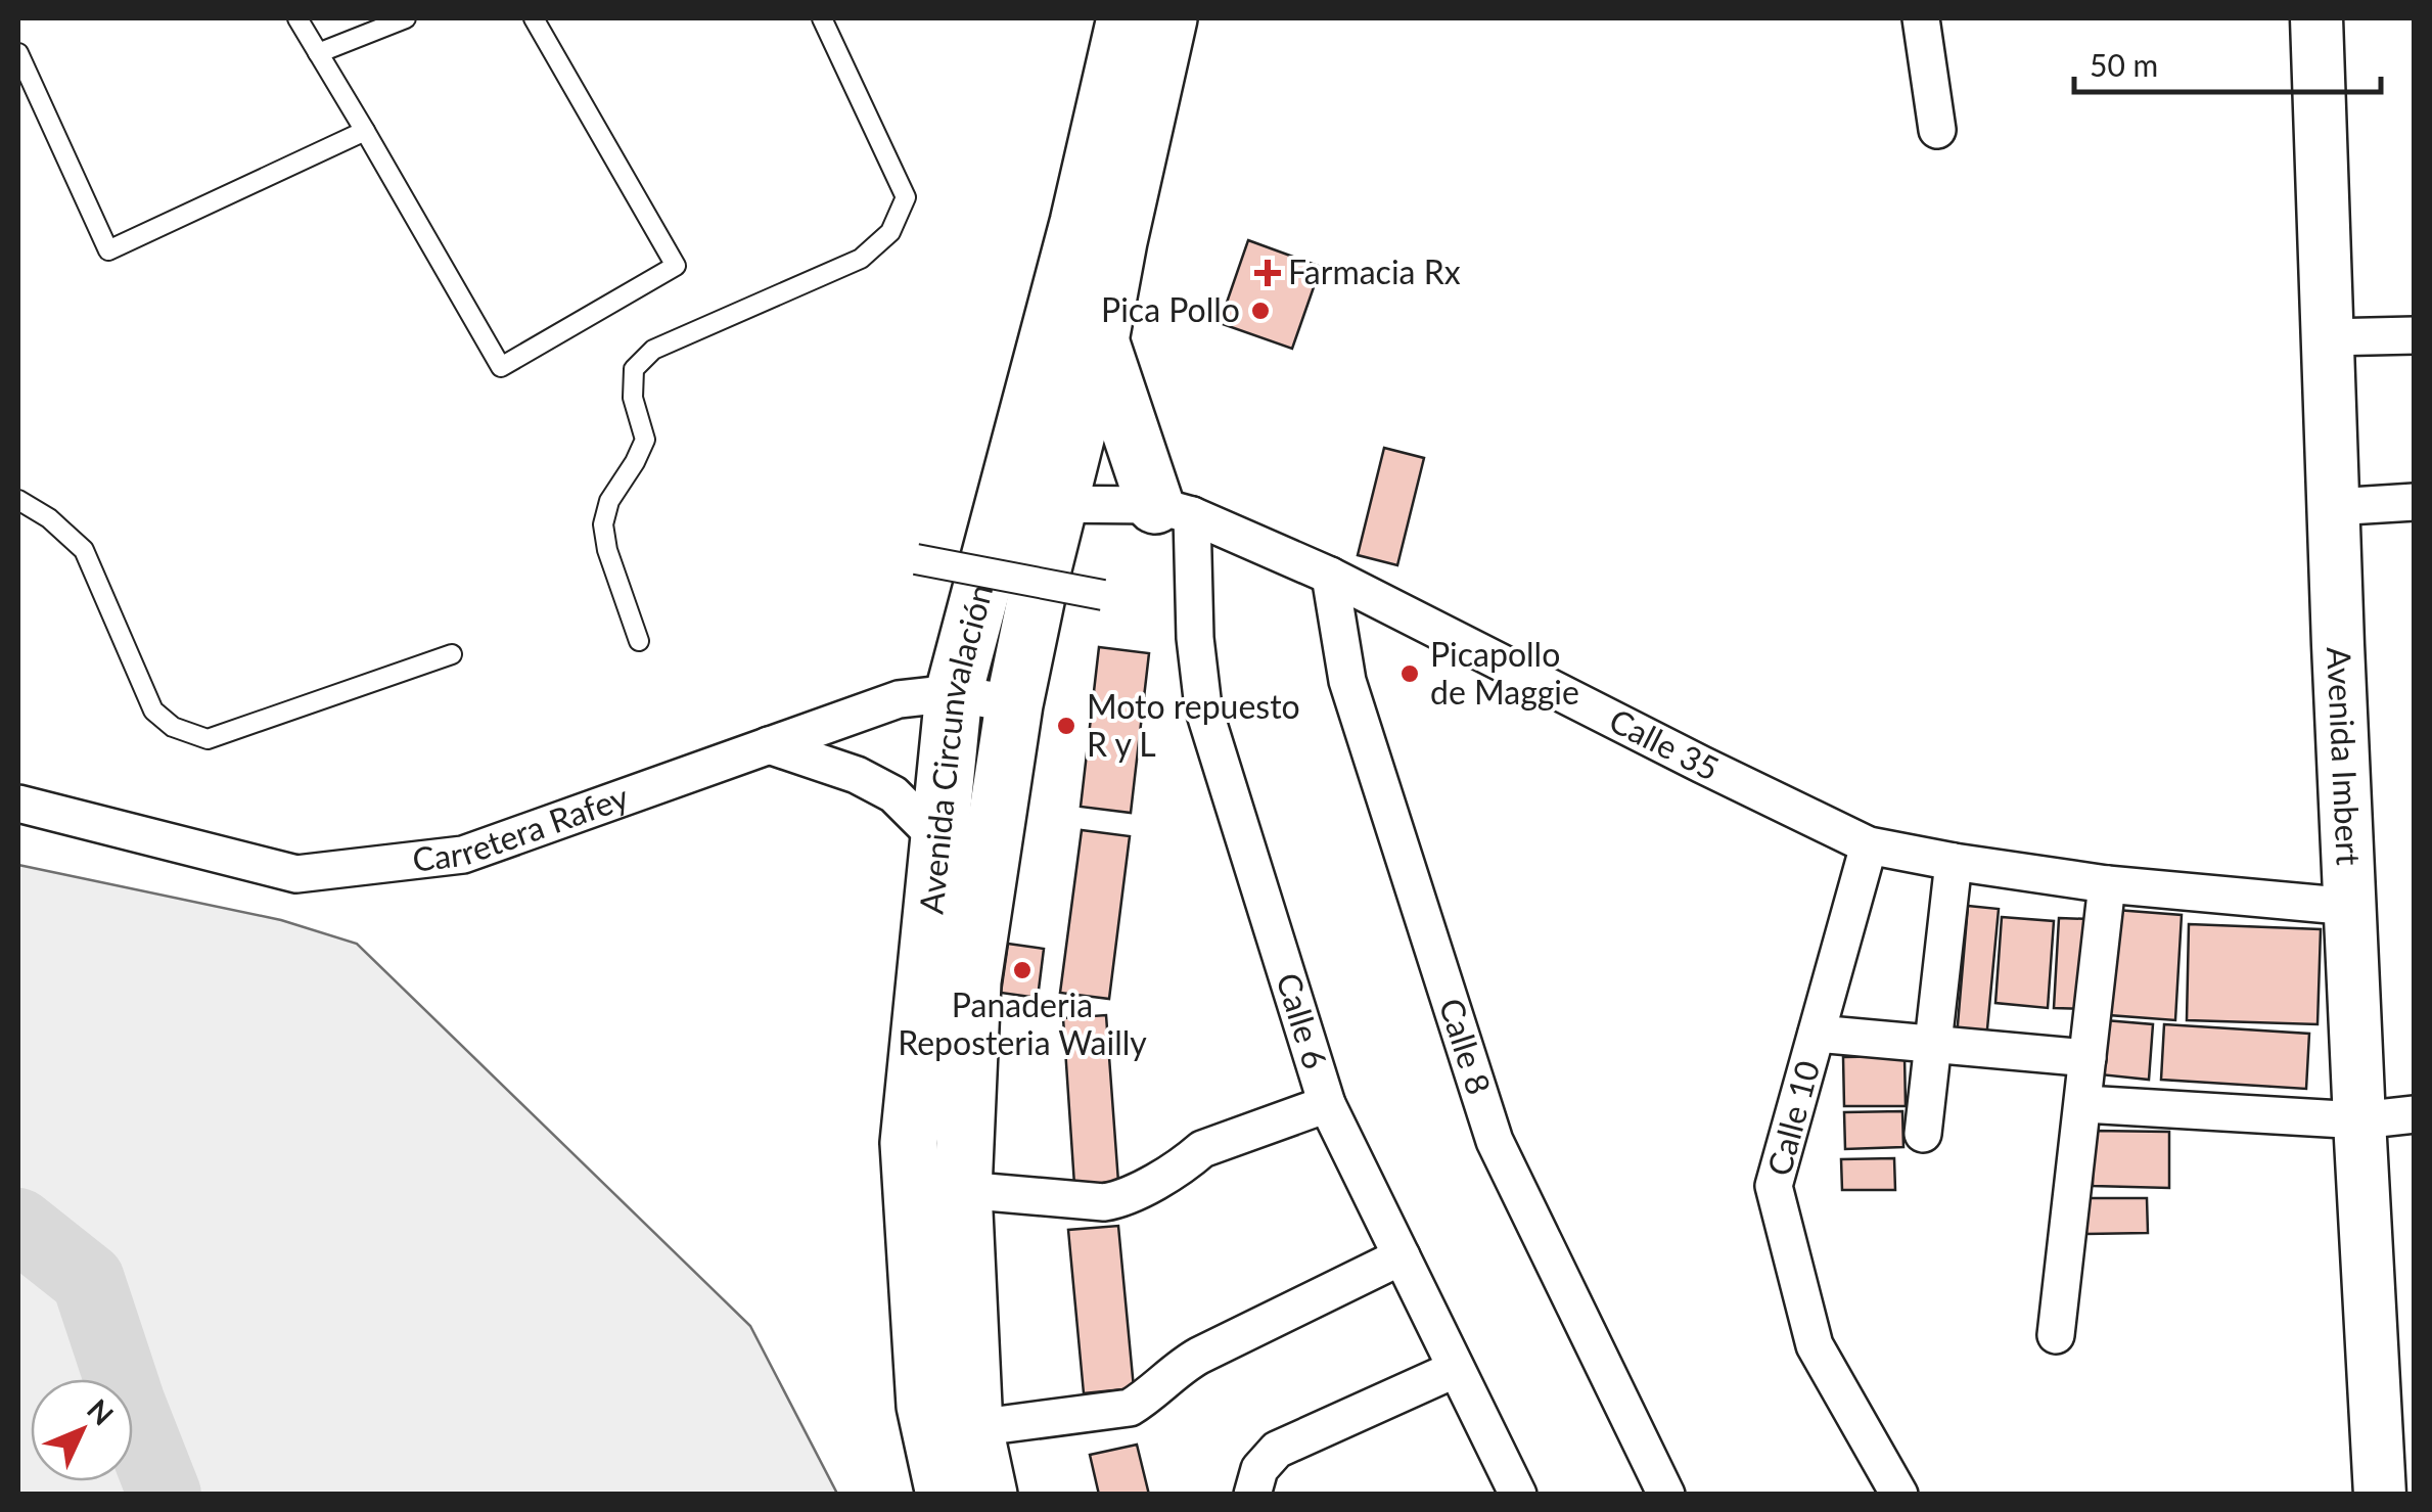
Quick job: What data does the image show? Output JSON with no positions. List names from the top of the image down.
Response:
{
  "streets": {
    "main road": ["Avenida Circunvalación", "Avenida Imbert"],
    "street": [
      "Calle 35",
      "Carretera Rafey",
      "Calle 6",
      "Calle 8",
      "Calle 10"
    ]
  },
  "crossings": [
    ["Calle 35", "Avenida Circunvalación"],
    ["Calle 35", "Avenida Imbert"],
    ["Calle 35", "Calle 6"],
    ["Calle 35", "Calle 8"],
    ["Calle 35", "Calle 10"],
    ["Avenida Circunvalación", "Carretera Rafey"]
  ],
  "places": {
    "health": ["Farmacia Rx"],
    "other": [
      "Pica Pollo",
      "Picapollo de Maggie",
      "Moto repuesto R y L",
      "Panaderia Reposteria Wailly"
    ]
  },
  "scale_bar": "50 m",
  "north": "top right"
}
